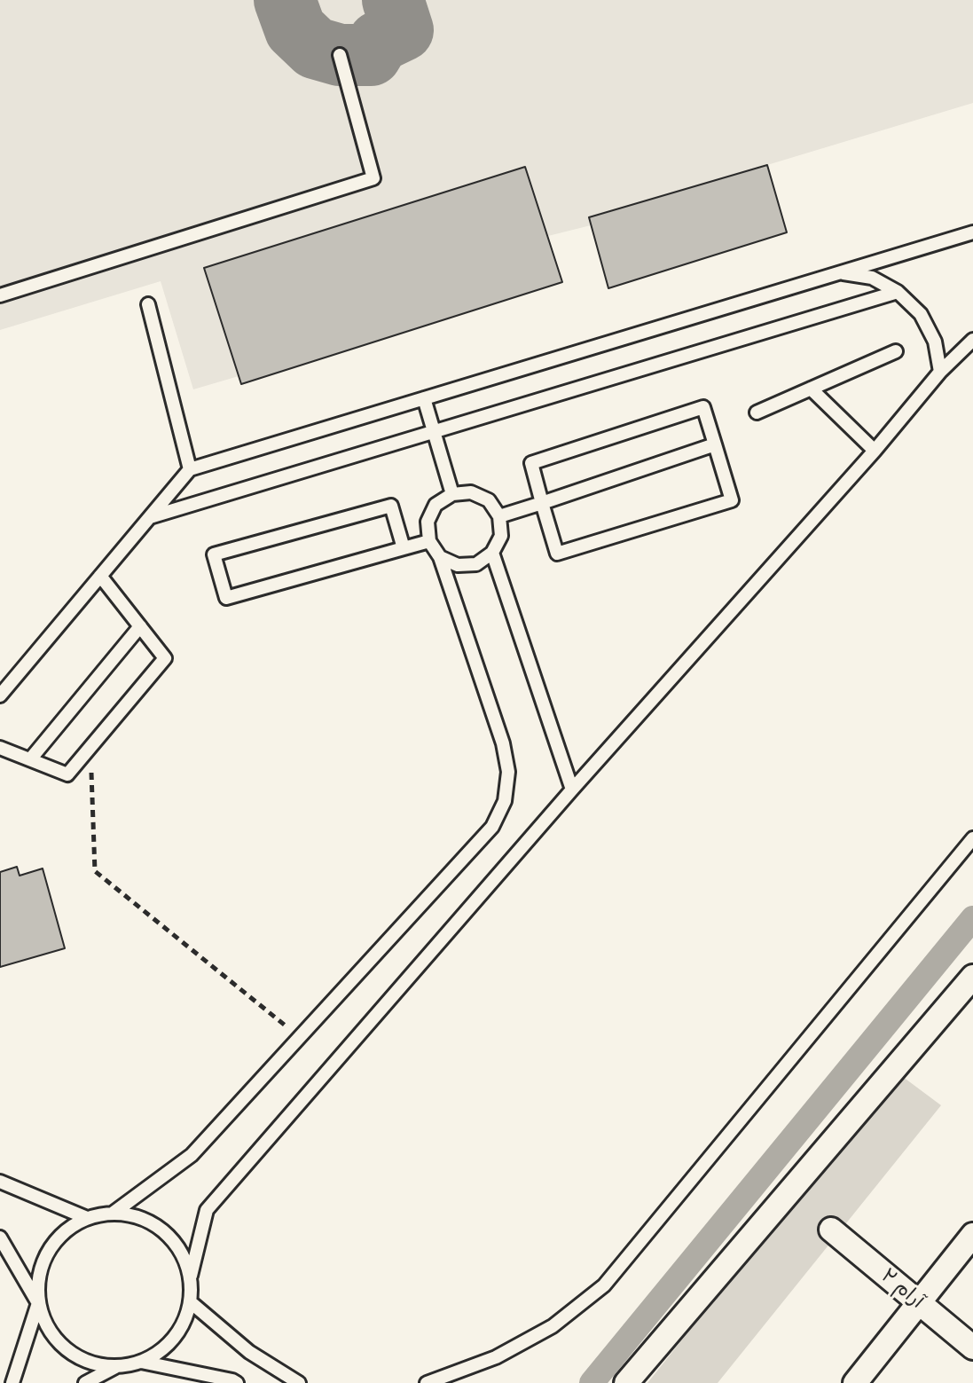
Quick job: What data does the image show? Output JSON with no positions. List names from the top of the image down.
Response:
{
  "streets": {
    "street": ["آرام ۲"]
  }
}
